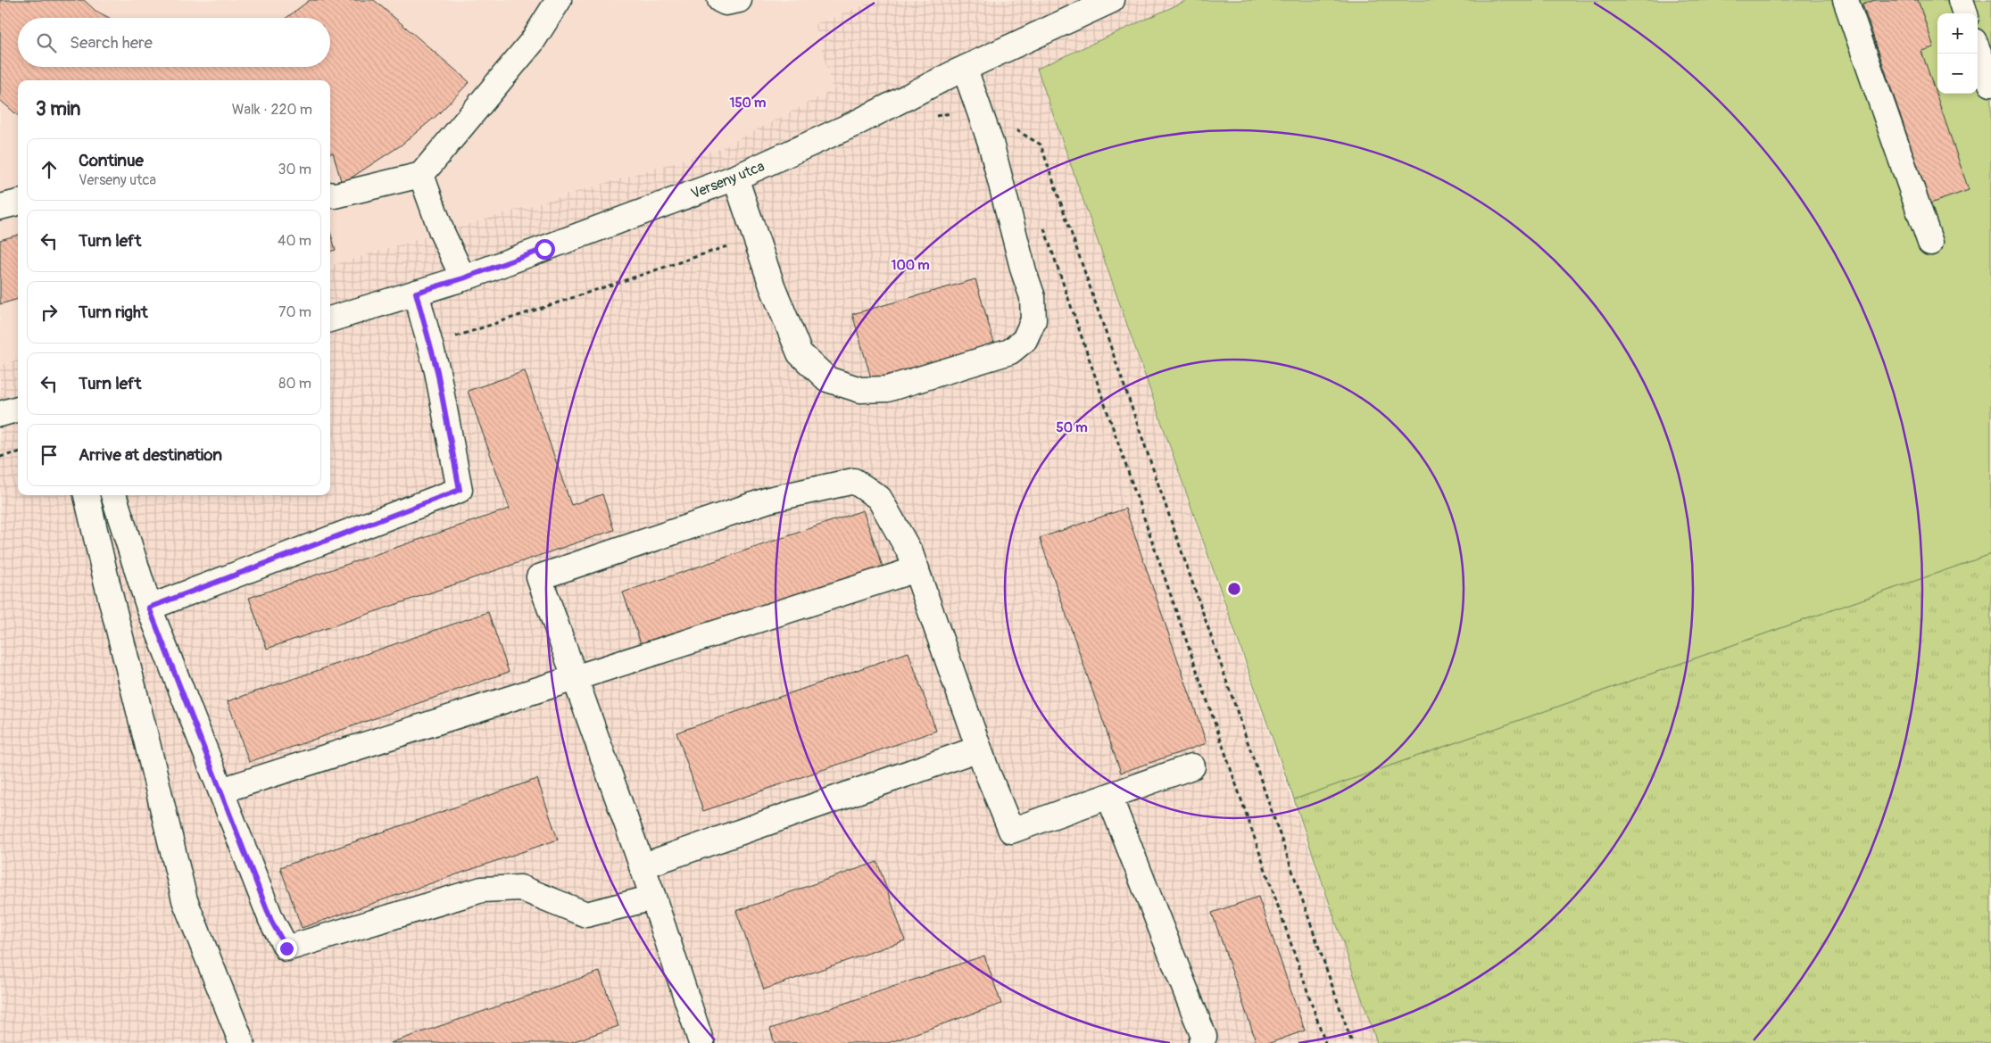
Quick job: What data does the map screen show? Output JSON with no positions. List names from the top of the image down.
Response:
{
  "streets": {
    "street": ["Verseny utca"]
  },
  "page": {
    "map_buttons": ["+", "−"],
    "search": "Search here",
    "heading": ["3 min", "Walk · 220 m"],
    "list": [
      ["Continue", "Verseny utca", "30 m"],
      ["Turn left", "40 m"],
      ["Turn right", "70 m"],
      ["Turn left", "80 m"],
      "Arrive at destination"
    ]
  },
  "rings": ["150 m", "100 m", "50 m"]
}
